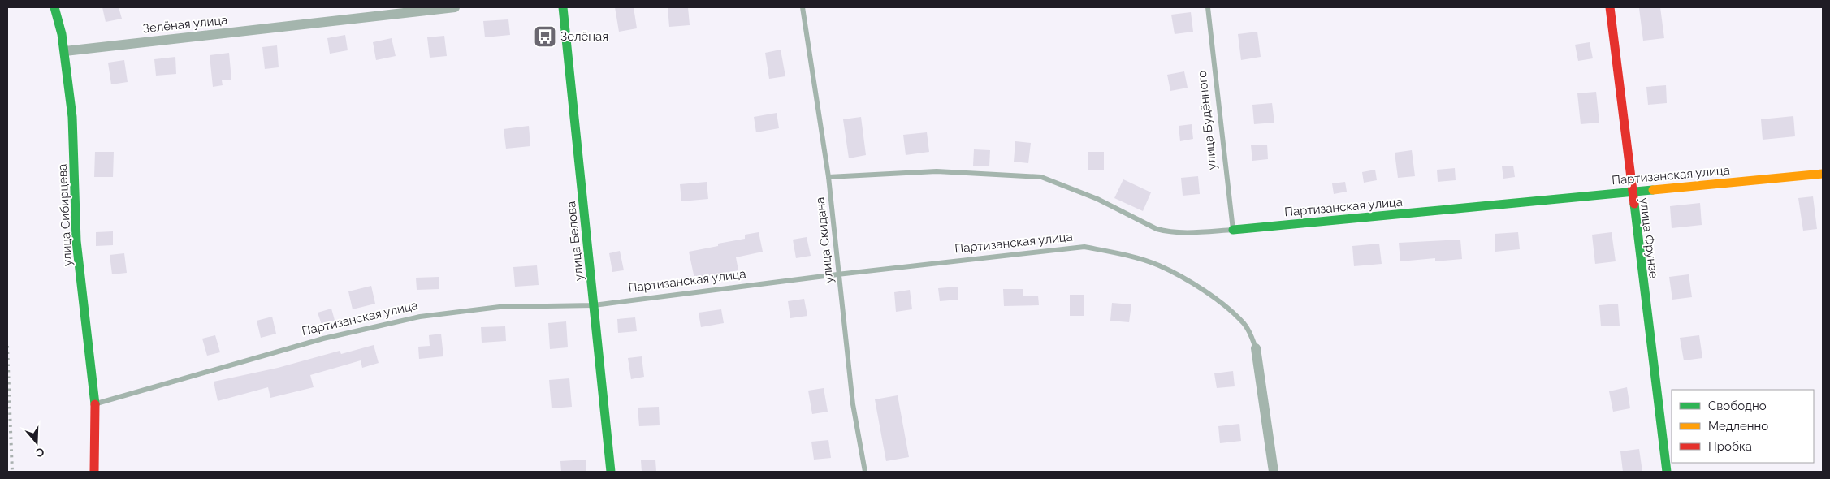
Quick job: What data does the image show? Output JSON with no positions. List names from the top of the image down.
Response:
{
  "streets": {
    "street": [
      "Зелёная улица",
      "Партизанская улица",
      "улица Сибирцева",
      "улица Фрунзе",
      "улица Белова"
    ],
    "lane": ["улица Будённого", "улица Скидана"]
  },
  "crossings": [
    ["Зелёная улица", "улица Сибирцева"],
    ["улица Будённого", "Партизанская улица"],
    ["Партизанская улица", "улица Сибирцева"],
    ["Партизанская улица", "улица Фрунзе"],
    ["Партизанская улица", "улица Скидана"],
    ["Партизанская улица", "улица Белова"]
  ],
  "places": {
    "bus stop": ["Зелёная"]
  },
  "legend": ["Свободно", "Медленно", "Пробка"],
  "north": "bottom"
}
